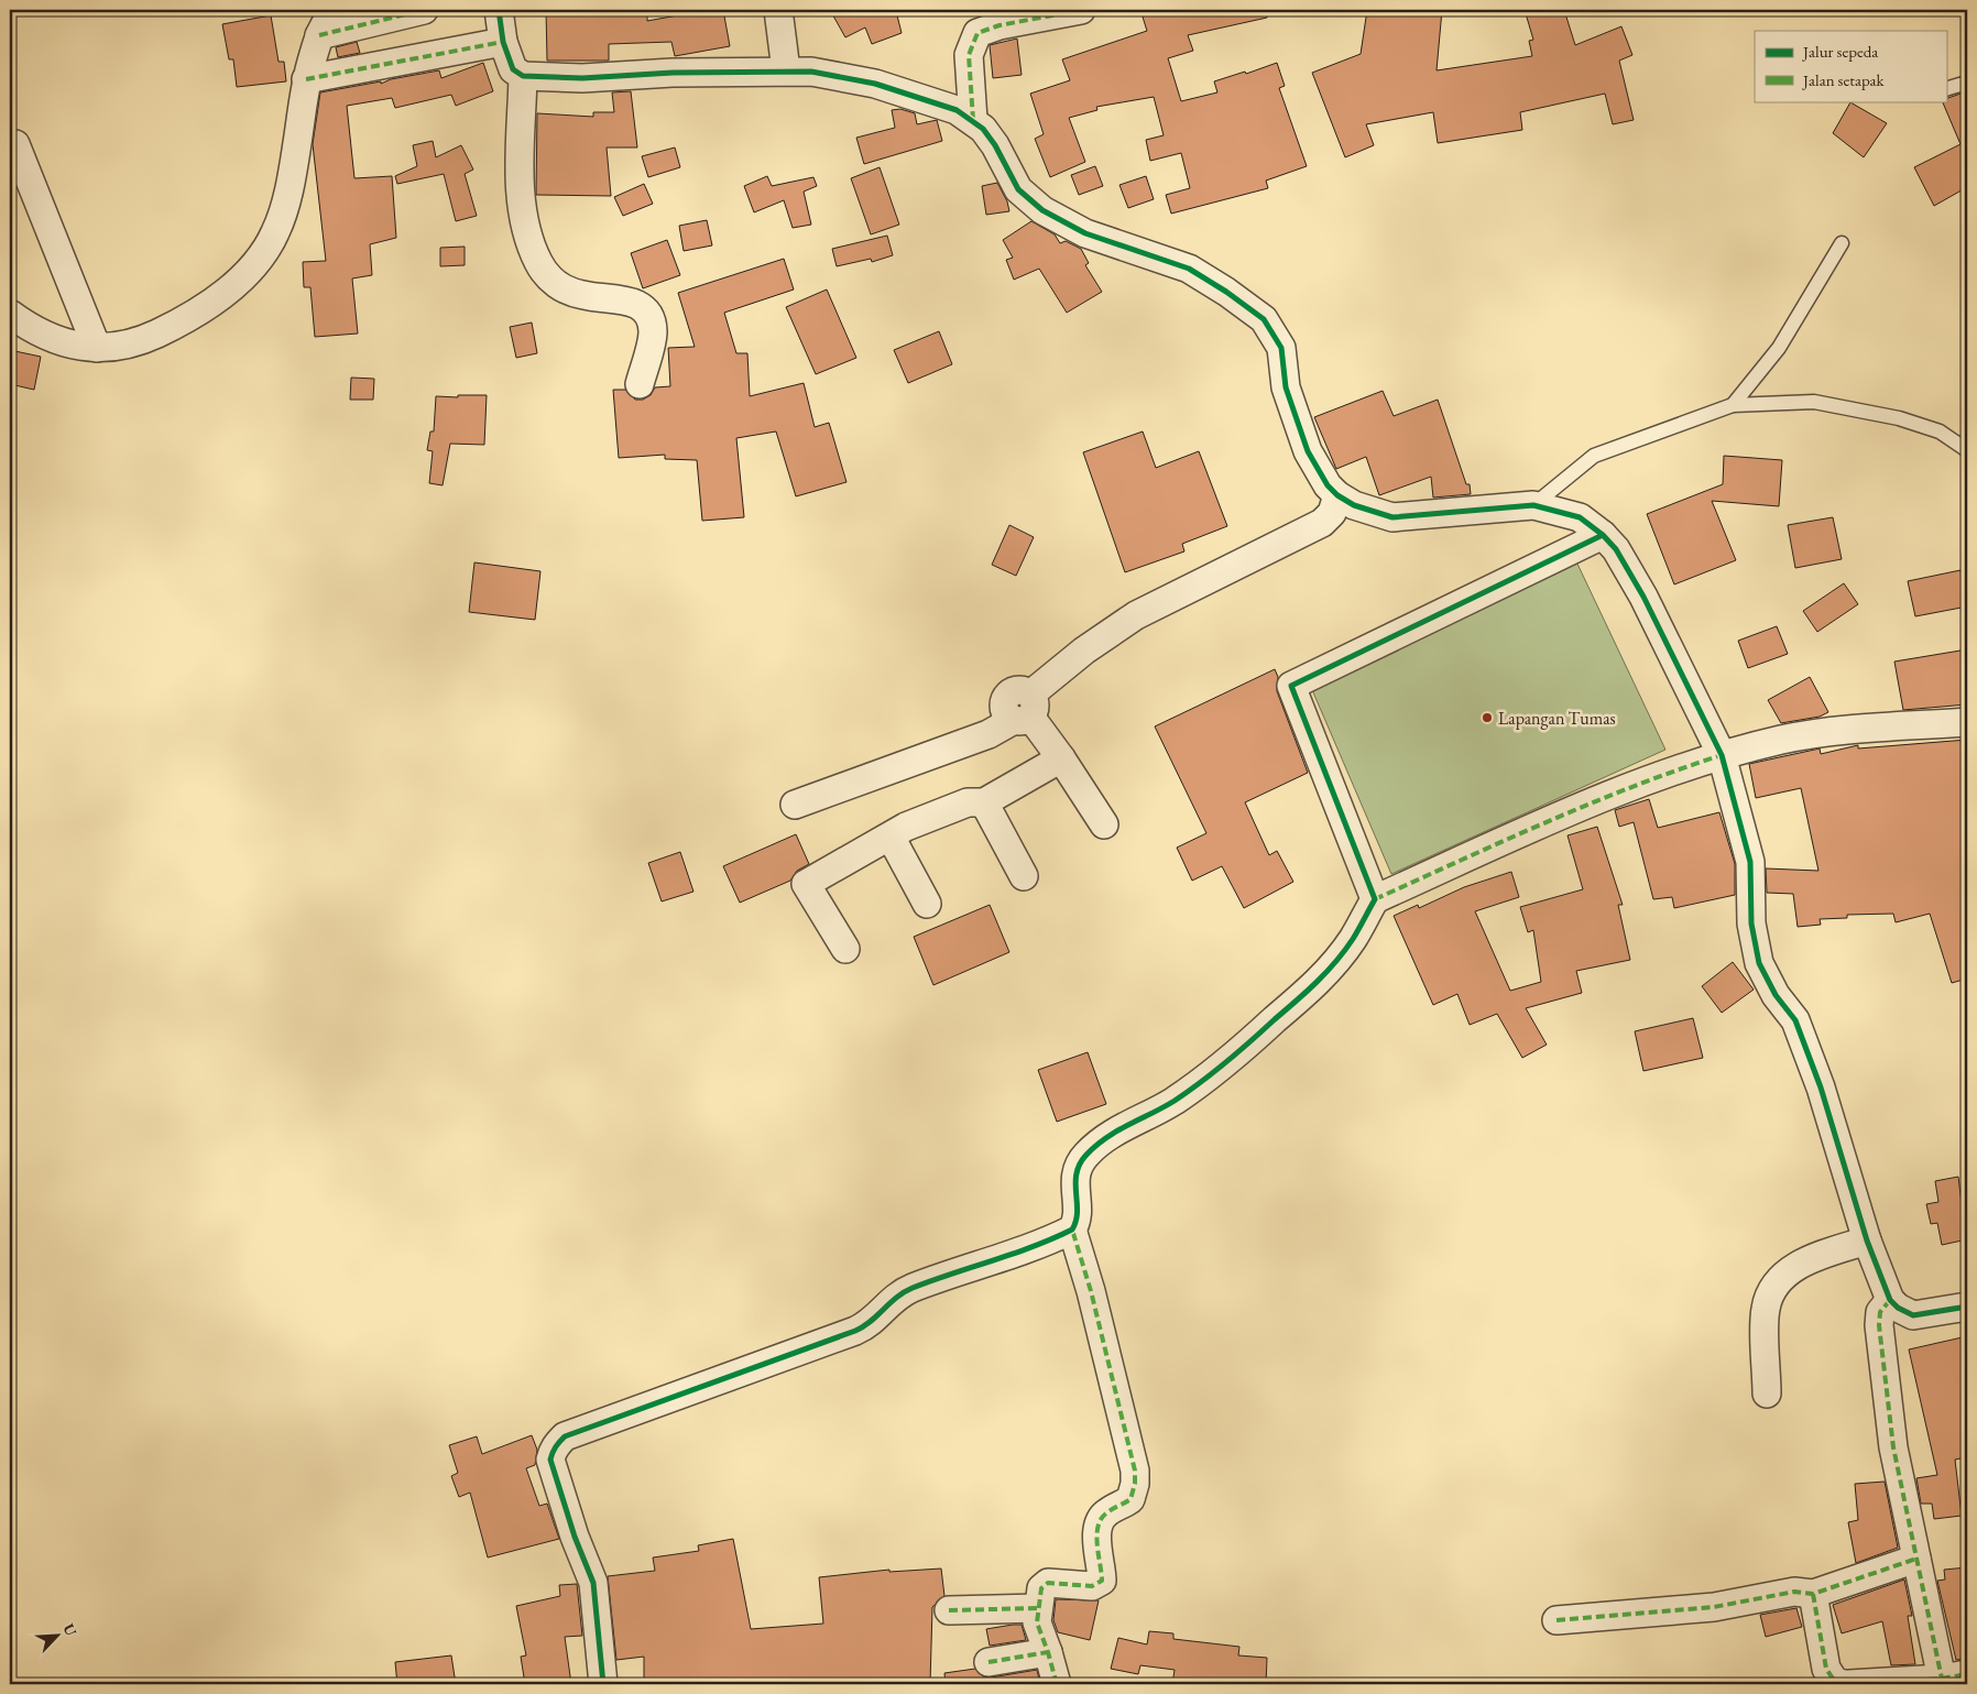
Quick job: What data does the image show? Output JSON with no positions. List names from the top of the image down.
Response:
{
  "places": ["Lapangan Tumas"],
  "legend": ["Jalur sepeda", "Jalan setapak"],
  "north": "top right"
}
